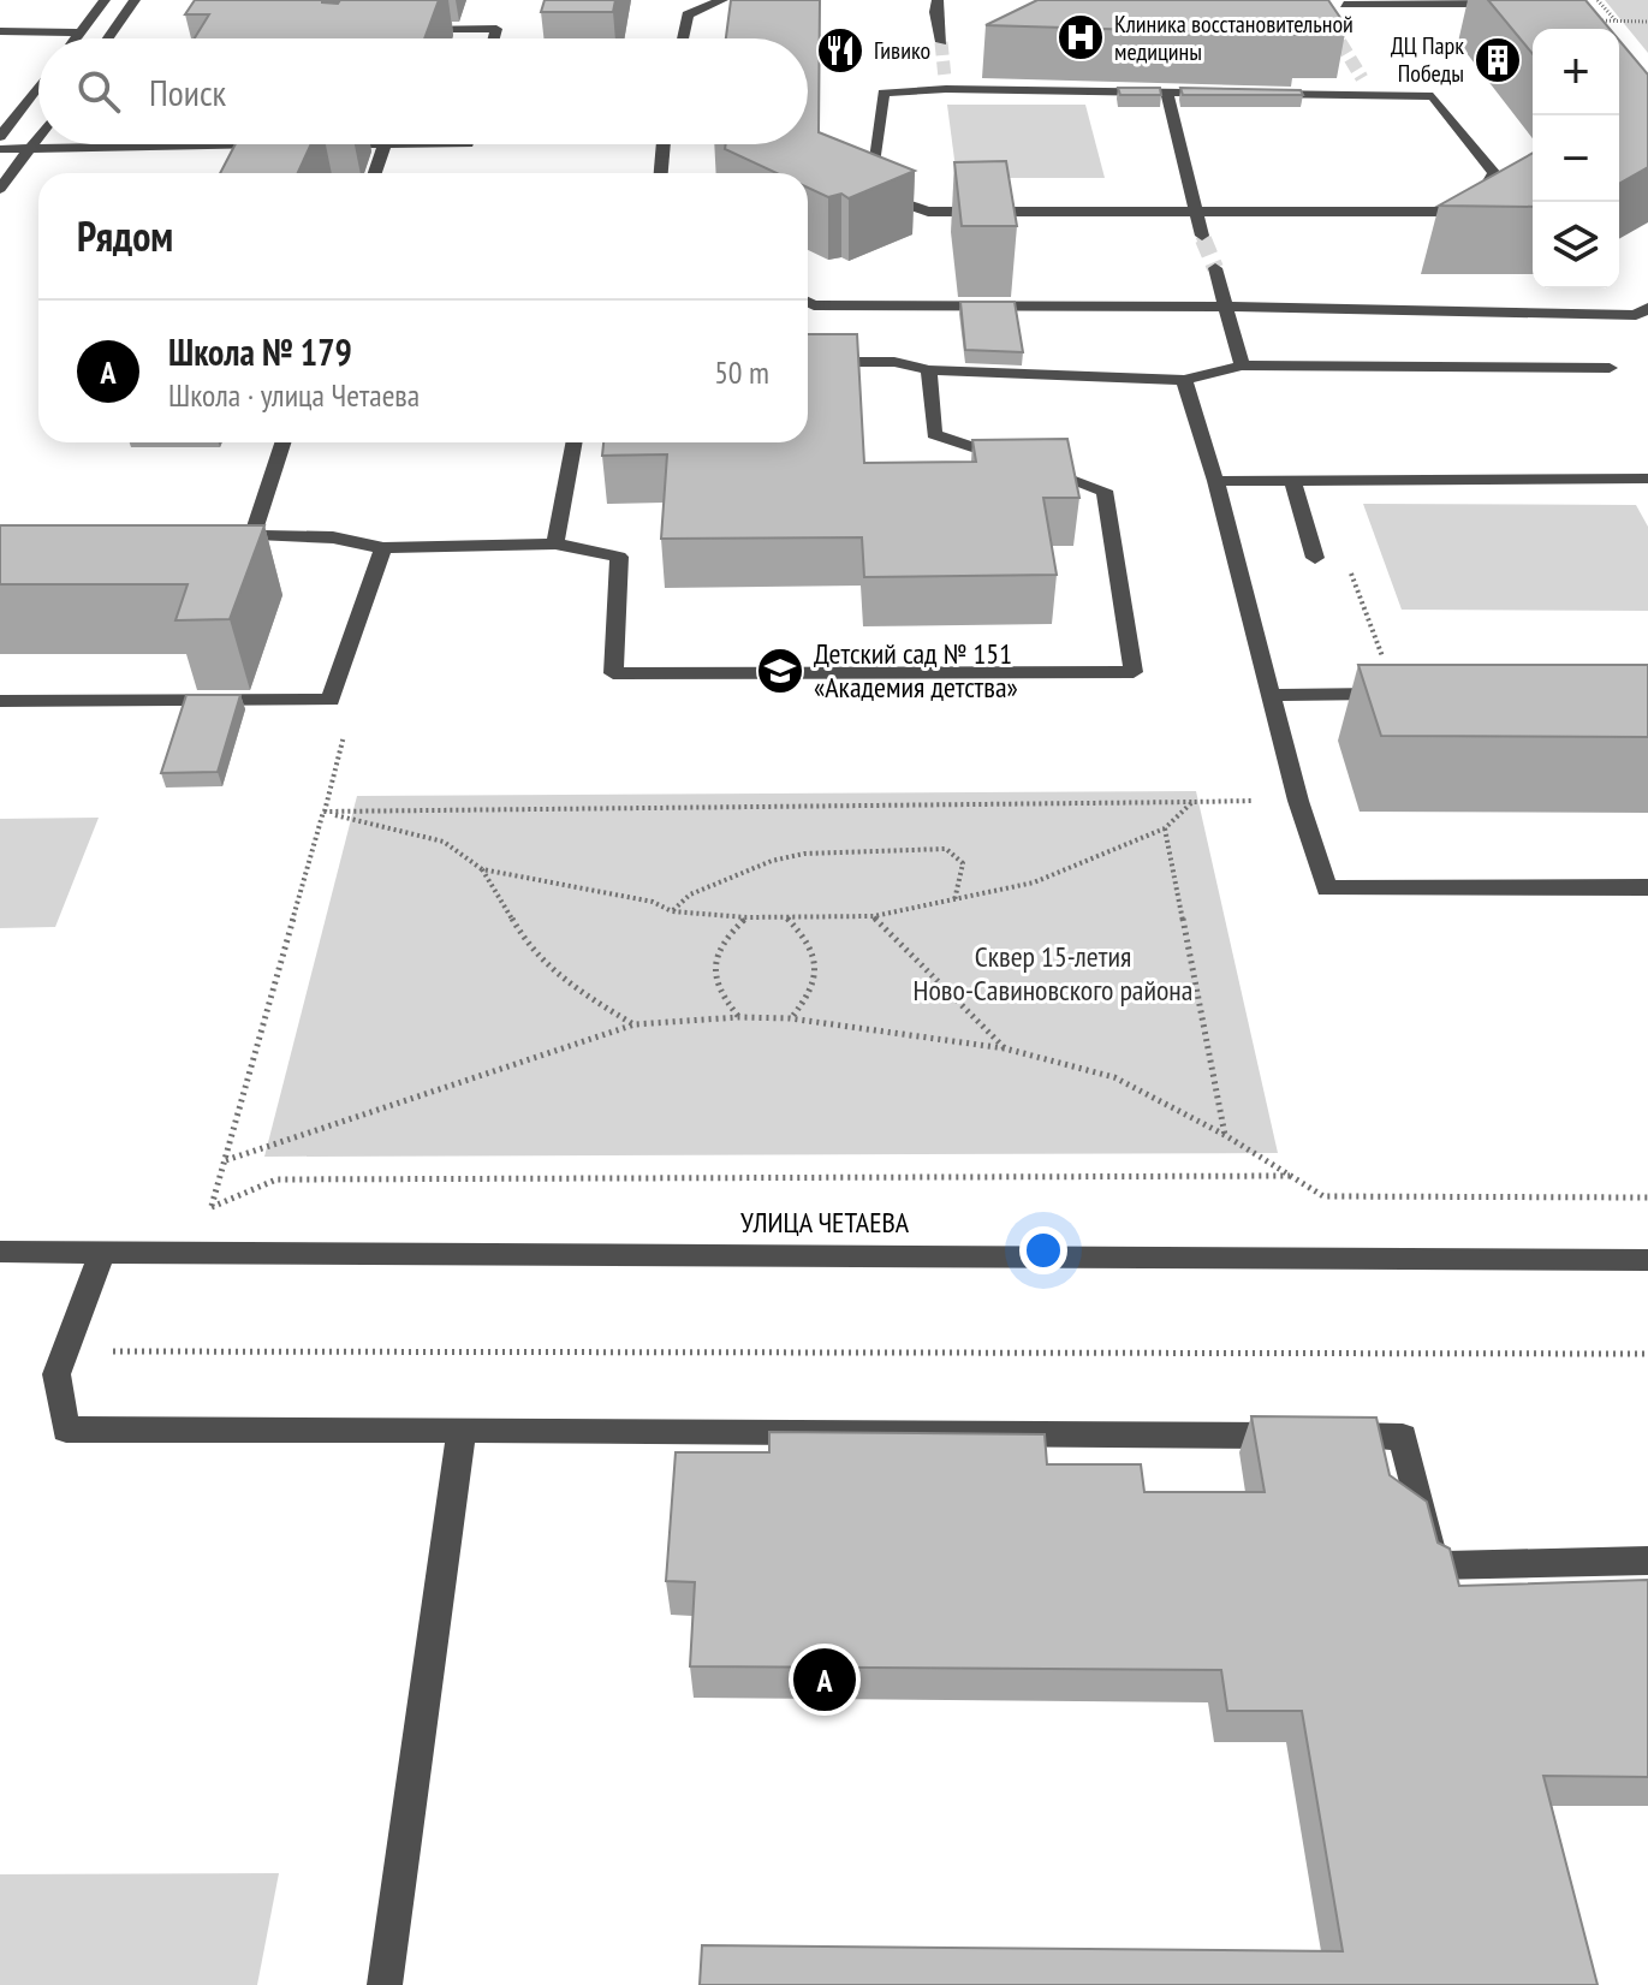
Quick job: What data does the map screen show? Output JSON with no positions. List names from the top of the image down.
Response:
{
  "streets": {
    "street": ["УЛИЦА ЧЕТАЕВА"]
  },
  "parks": ["Сквер 15-летия Ново-Савиновского района"],
  "places": {
    "hospital": ["Клиника восстановительной медицины"],
    "restaurant": ["Гивико"],
    "building": ["ДЦ Парк Победы"],
    "school or university": ["Детский сад № 151 «Академия детства»"]
  },
  "page": {
    "map_buttons": ["+", "−"],
    "search": "Поиск",
    "heading": "Рядом",
    "list": [
      {
        "mark": "A",
        "name": "Школа № 179",
        "note": "Школа · улица Четаева",
        "value": "50 m"
      }
    ],
    "pins": "A"
  }
}
